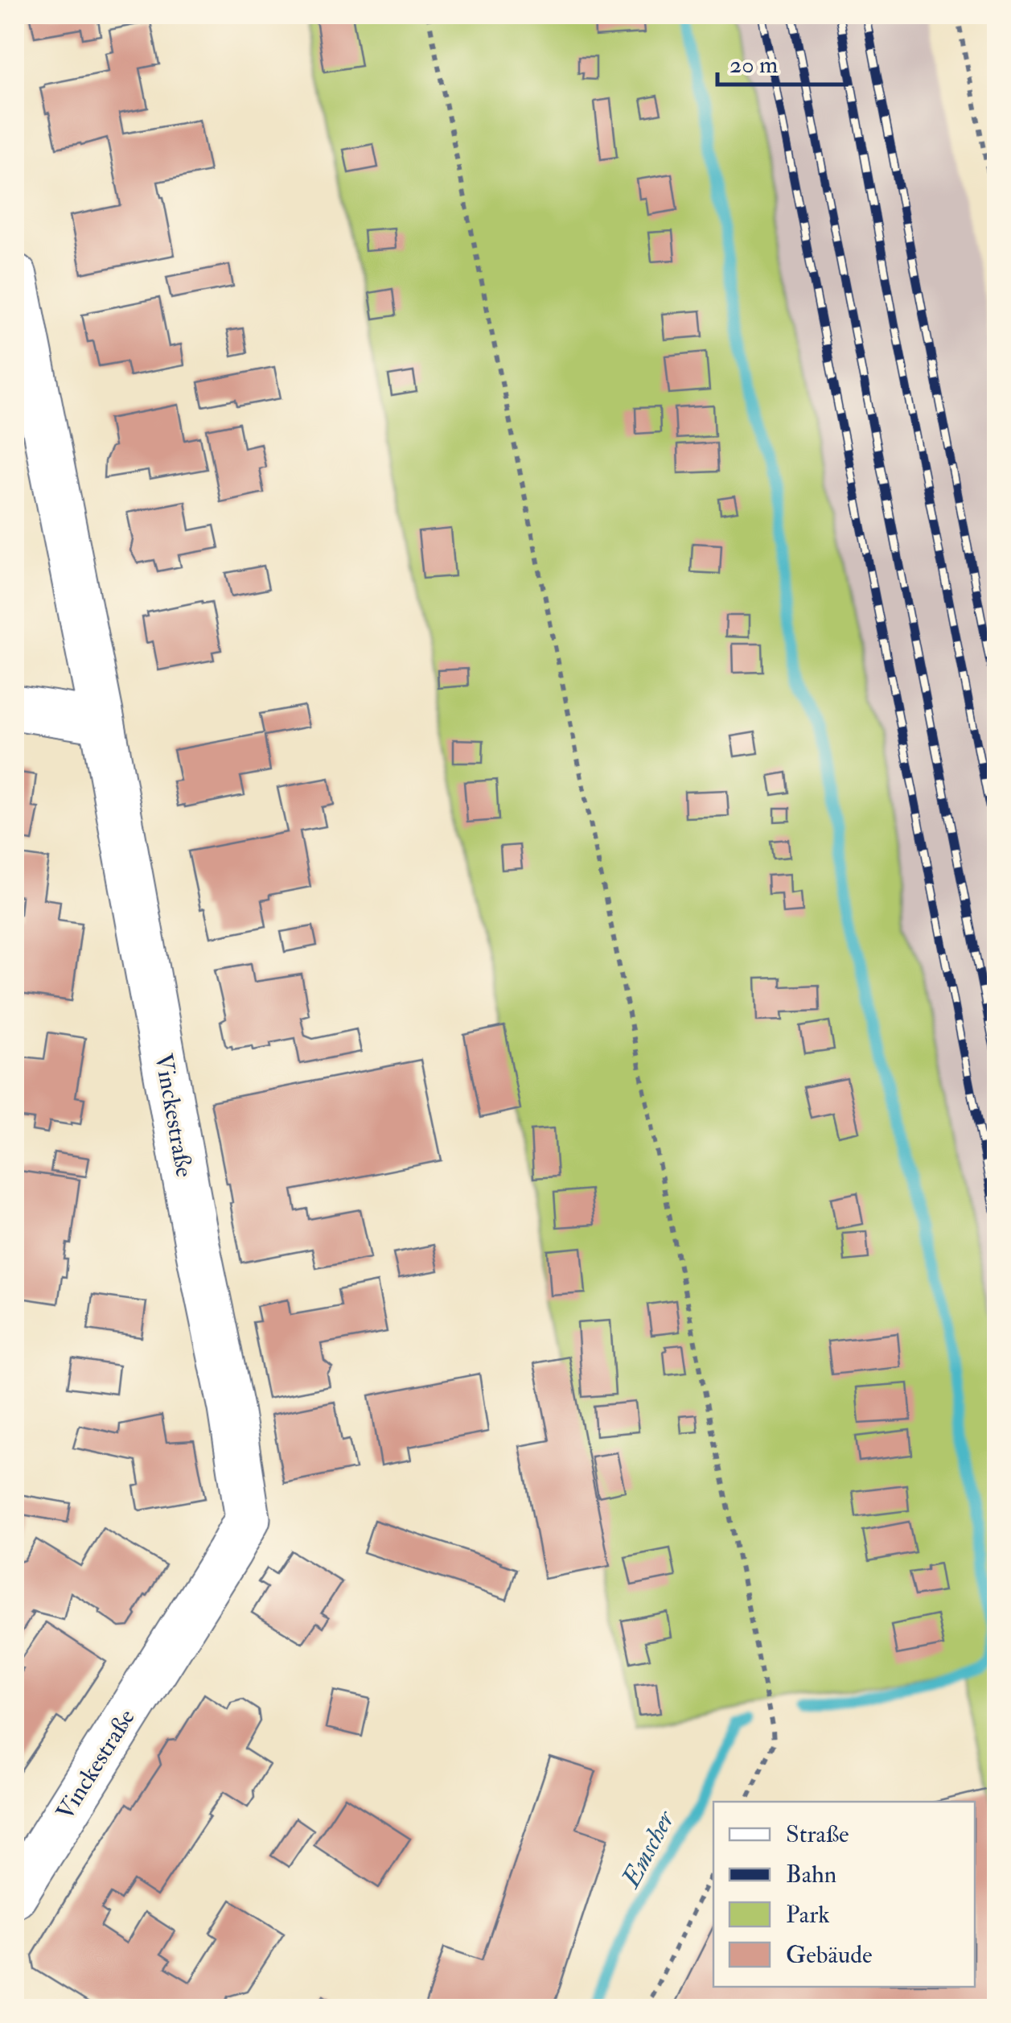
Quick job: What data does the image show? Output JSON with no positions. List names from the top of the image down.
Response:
{
  "streets": {
    "street": ["Vinckestraße"]
  },
  "water": ["Emscher"],
  "legend": [
    "Straße",
    "Bahn",
    "Park",
    "Gebäude"
  ],
  "scale_bar": "20 m"
}
